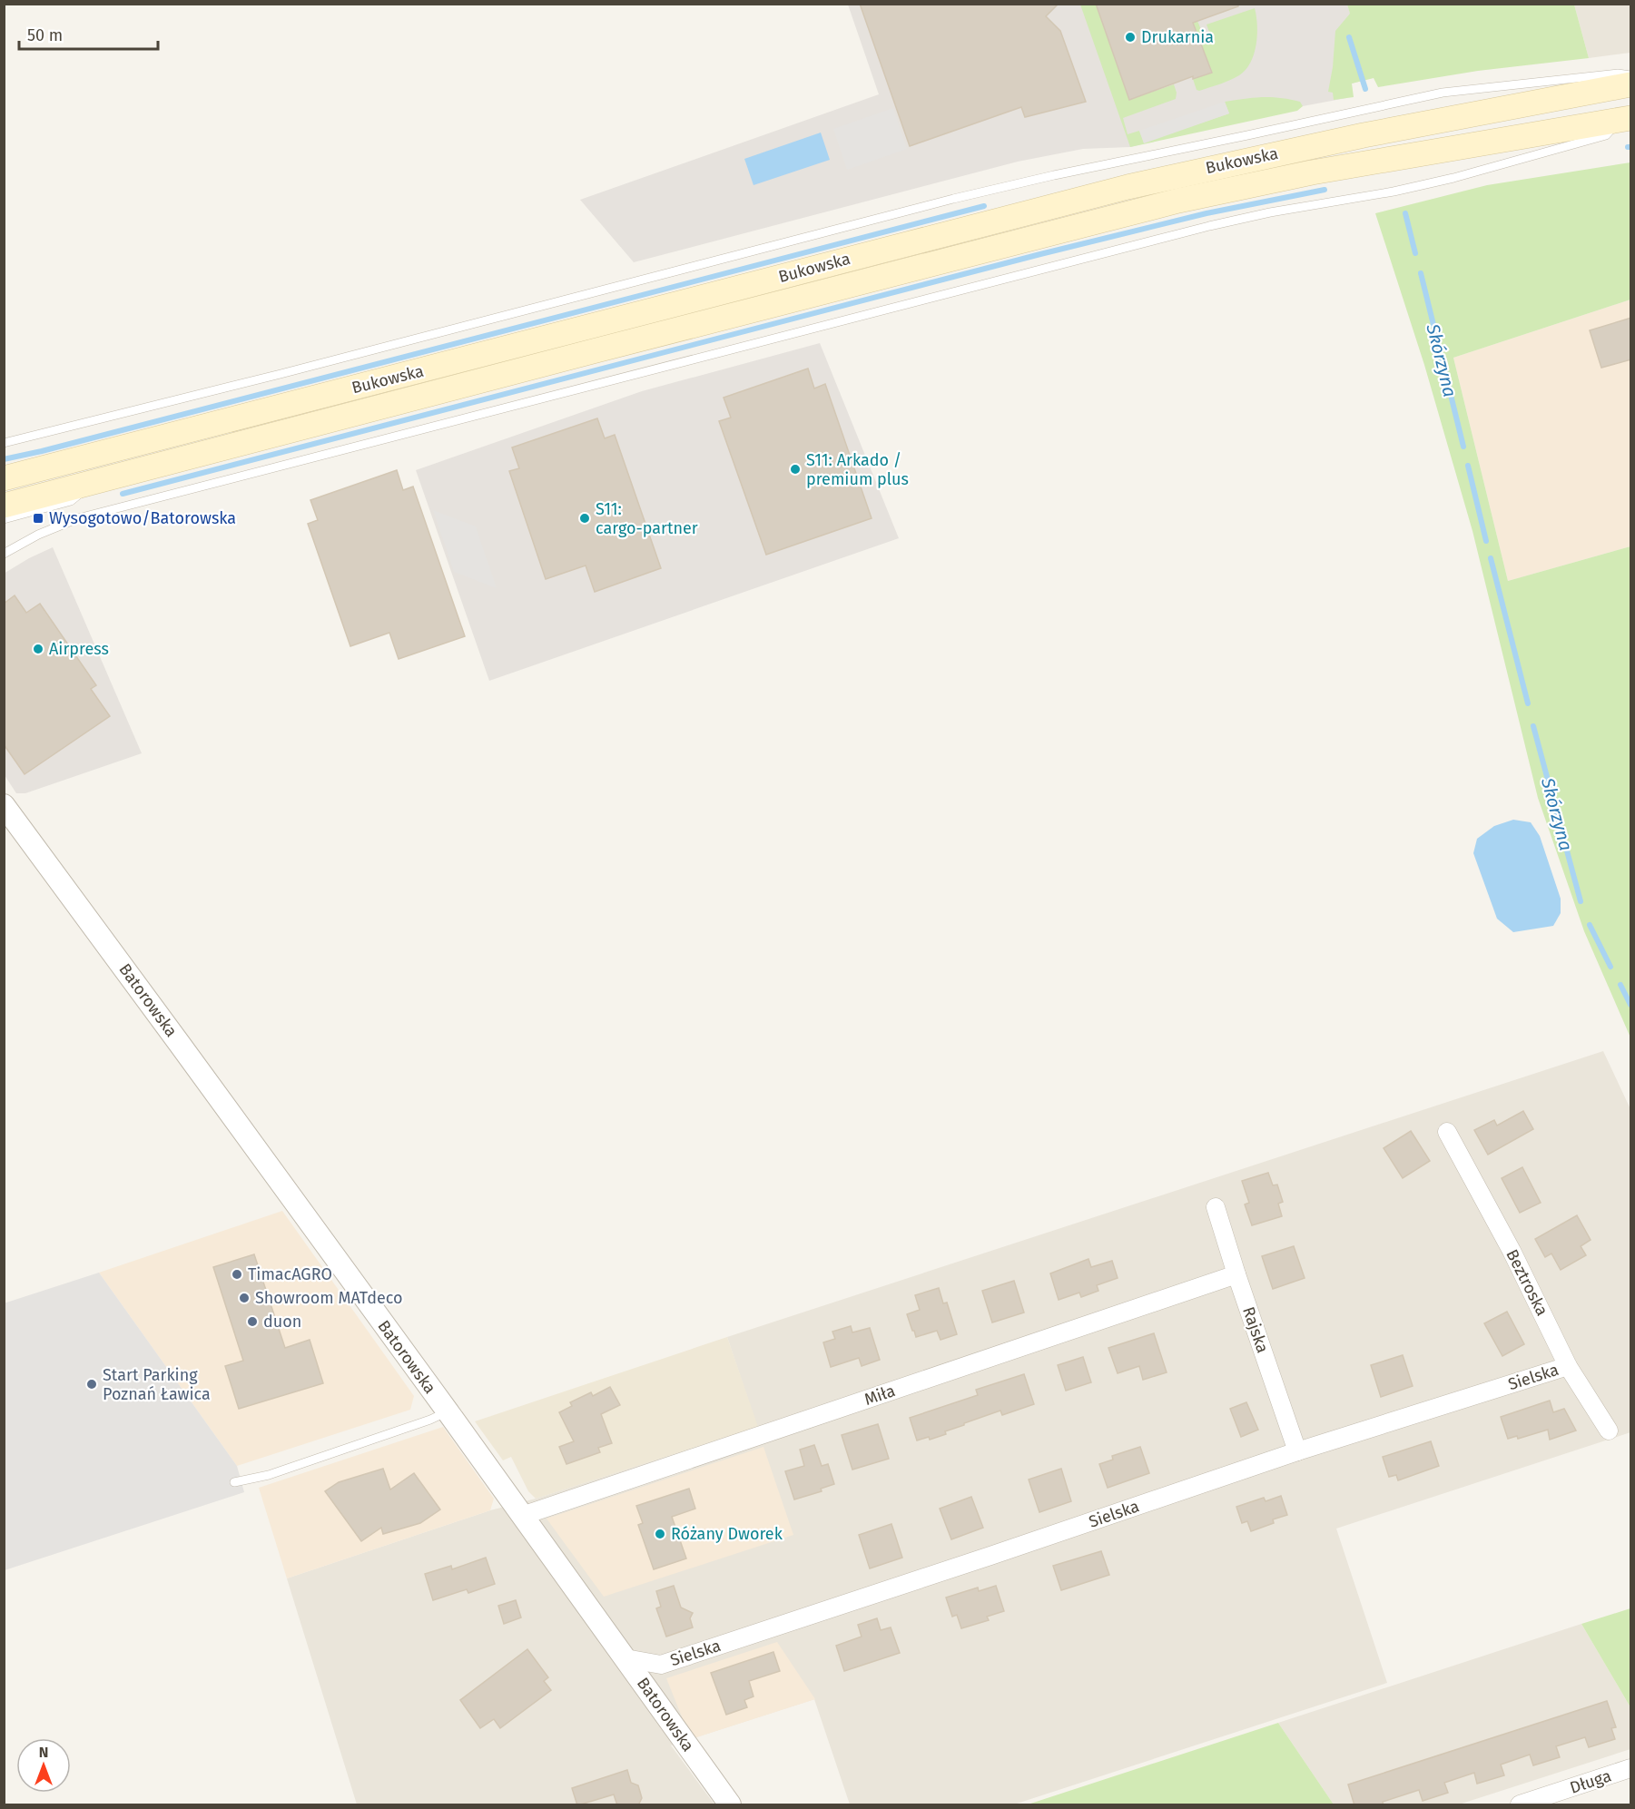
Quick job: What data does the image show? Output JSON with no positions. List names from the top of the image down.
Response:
{
  "streets": {
    "main road": ["Bukowska"],
    "street": [
      "Batorowska",
      "Beztroska",
      "Rajska",
      "Sielska",
      "Miła",
      "Długa"
    ]
  },
  "crossings": [
    ["Batorowska", "Sielska"],
    ["Batorowska", "Miła"],
    ["Beztroska", "Sielska"],
    ["Rajska", "Sielska"],
    ["Rajska", "Miła"]
  ],
  "water": ["Skórzyna"],
  "places": {
    "other": [
      "Drukarnia",
      "S11: Arkado / premium plus",
      "S11: cargo-partner",
      "Airpress",
      "TimacAGRO",
      "Showroom MATdeco",
      "duon",
      "Start Parking Poznań Ławica",
      "Różany Dworek"
    ],
    "transit": ["Wysogotowo/Batorowska"]
  },
  "scale_bar": "50 m",
  "north": "top"
}
